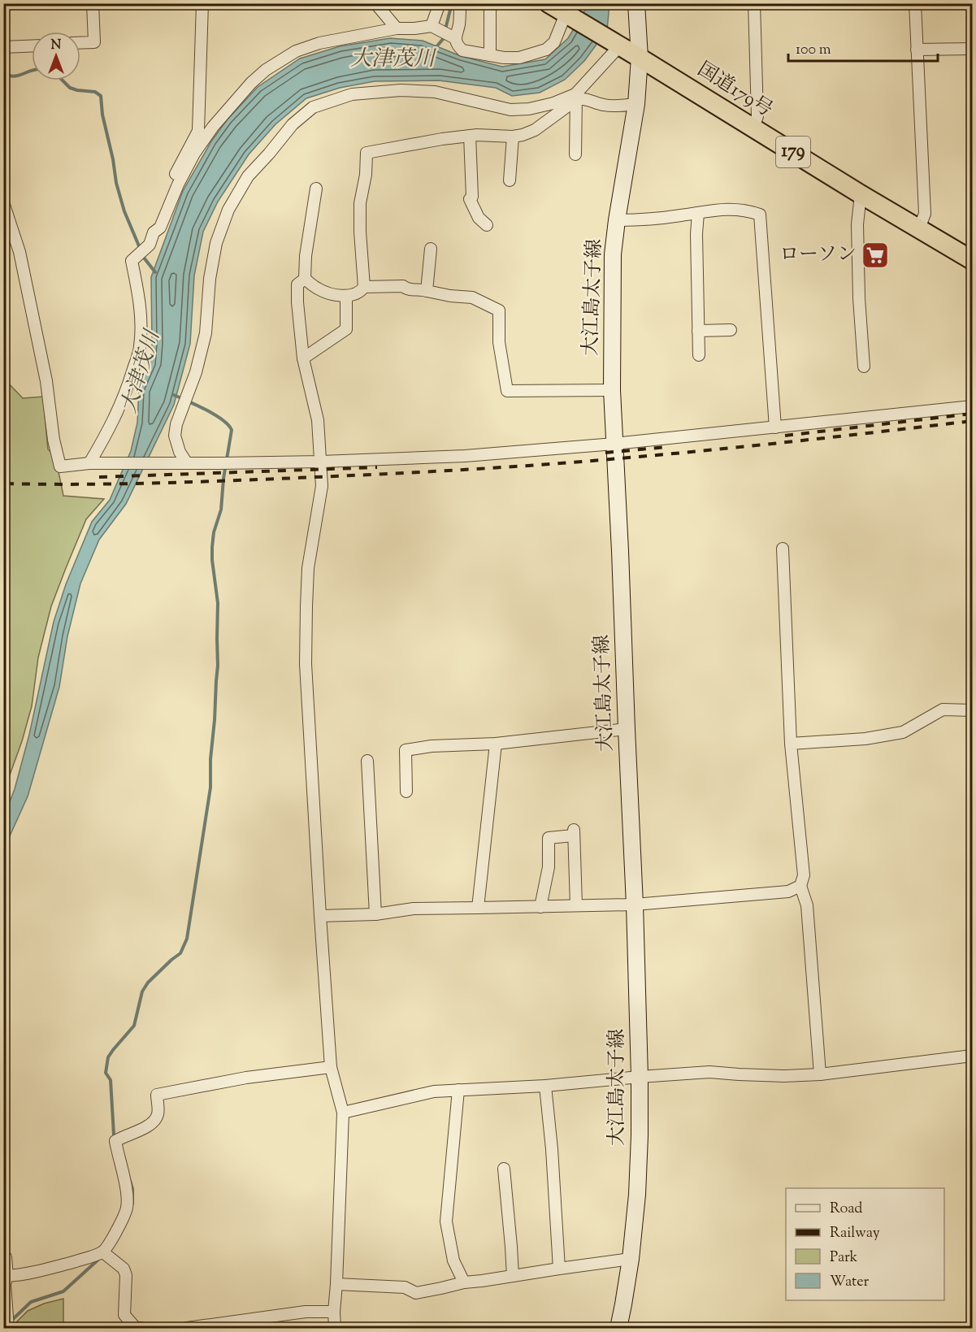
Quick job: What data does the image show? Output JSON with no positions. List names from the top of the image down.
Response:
{
  "streets": {
    "highway": ["国道179号", "179"],
    "main road": ["大江島太子線"]
  },
  "crossings": [
    ["国道179号", "大江島太子線"]
  ],
  "water": ["大津茂川"],
  "places": {
    "supermarket": ["ローソン"]
  },
  "legend": [
    "Road",
    "Railway",
    "Park",
    "Water"
  ],
  "scale_bar": "100 m",
  "north": "top"
}
